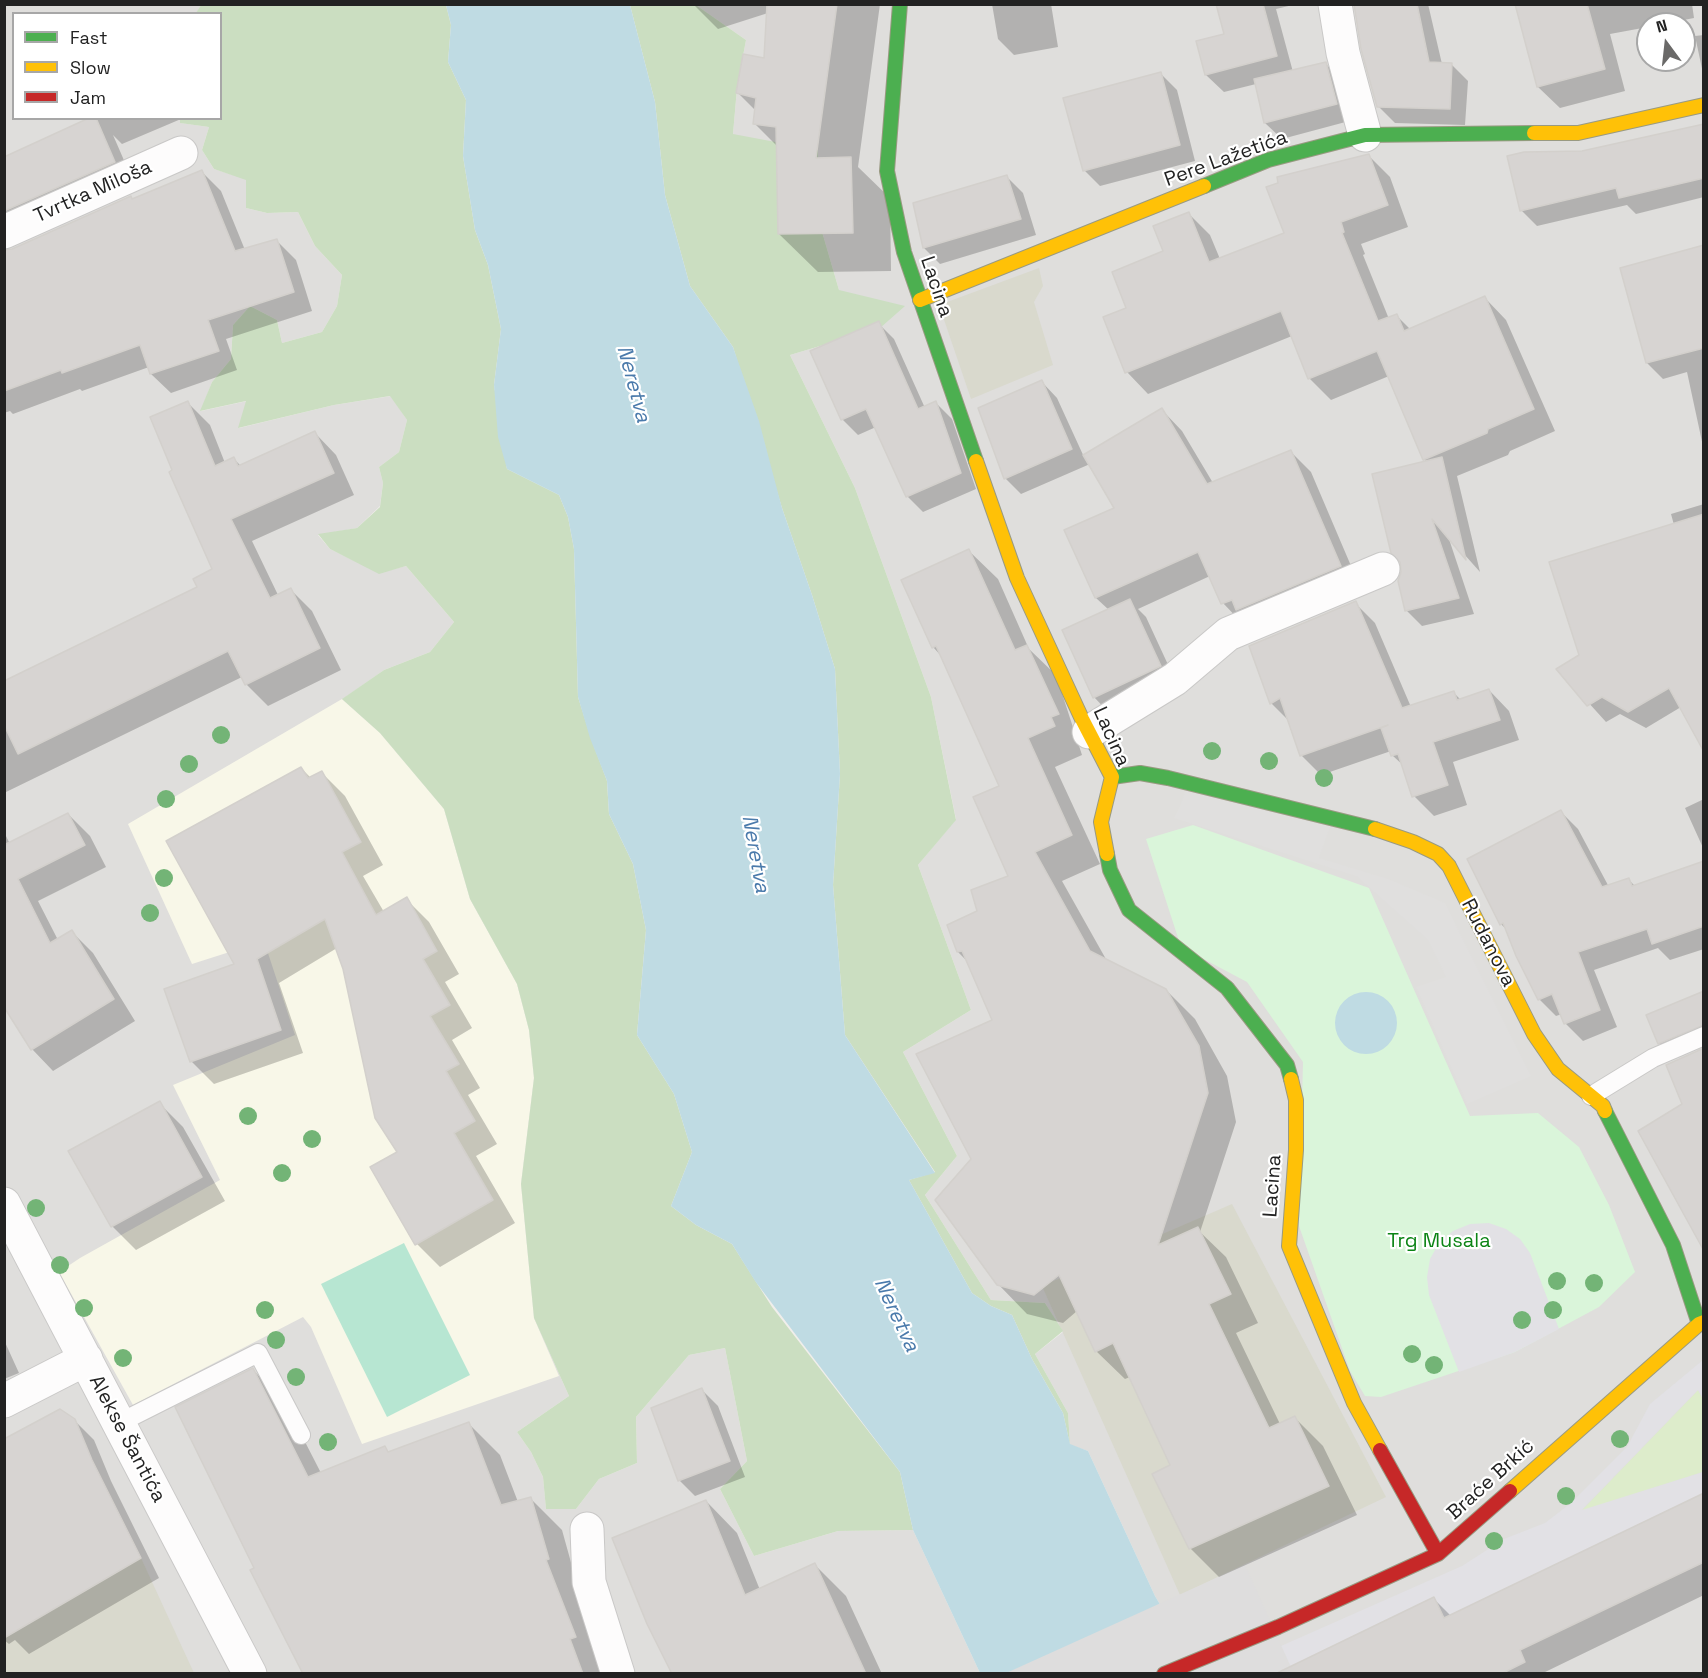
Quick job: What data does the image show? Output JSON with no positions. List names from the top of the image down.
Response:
{
  "streets": {
    "street": [
      "Pere Lažetića",
      "Tvrtka Miloša",
      "Lacina",
      "Rudanova",
      "Alekse Šantića",
      "Braće Brkić"
    ]
  },
  "crossings": [
    ["Pere Lažetića", "Lacina"],
    ["Lacina", "Rudanova"],
    ["Lacina", "Braće Brkić"],
    ["Rudanova", "Braće Brkić"]
  ],
  "water": ["Neretva"],
  "parks": ["Trg Musala"],
  "legend": ["Fast", "Slow", "Jam"],
  "north": "top"
}
